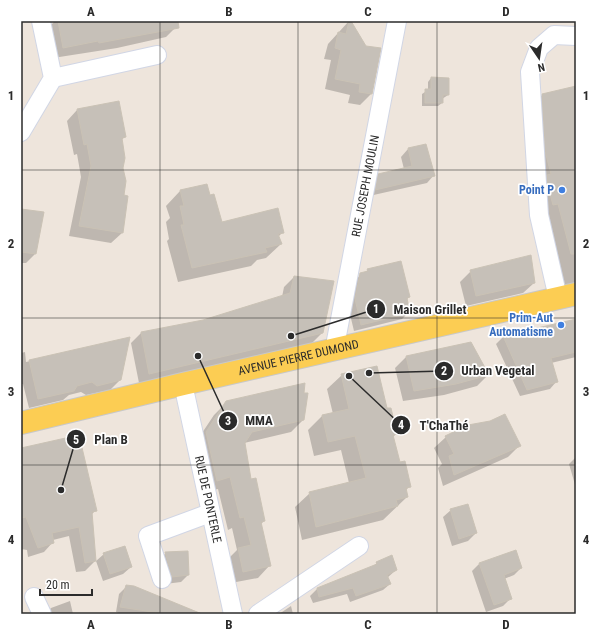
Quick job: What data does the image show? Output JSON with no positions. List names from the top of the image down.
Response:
{
  "streets": {
    "main road": ["AVENUE PIERRE DUMOND"],
    "street": ["RUE JOSEPH MOULIN", "RUE DE PONTERLE"]
  },
  "crossings": [
    ["RUE JOSEPH MOULIN", "AVENUE PIERRE DUMOND"],
    ["AVENUE PIERRE DUMOND", "RUE DE PONTERLE"]
  ],
  "places": [
    "Point P",
    "Prim-Aut Automatisme",
    "Maison Grillet",
    "MMA",
    "Urban Vegetal",
    "T'ChaThé",
    "Plan B"
  ],
  "scale_bar": "20 m",
  "north": "bottom",
  "grid": {
    "columns": [
      "A",
      "B",
      "C",
      "D"
    ],
    "rows": [
      "1",
      "2",
      "3",
      "4"
    ]
  }
}
